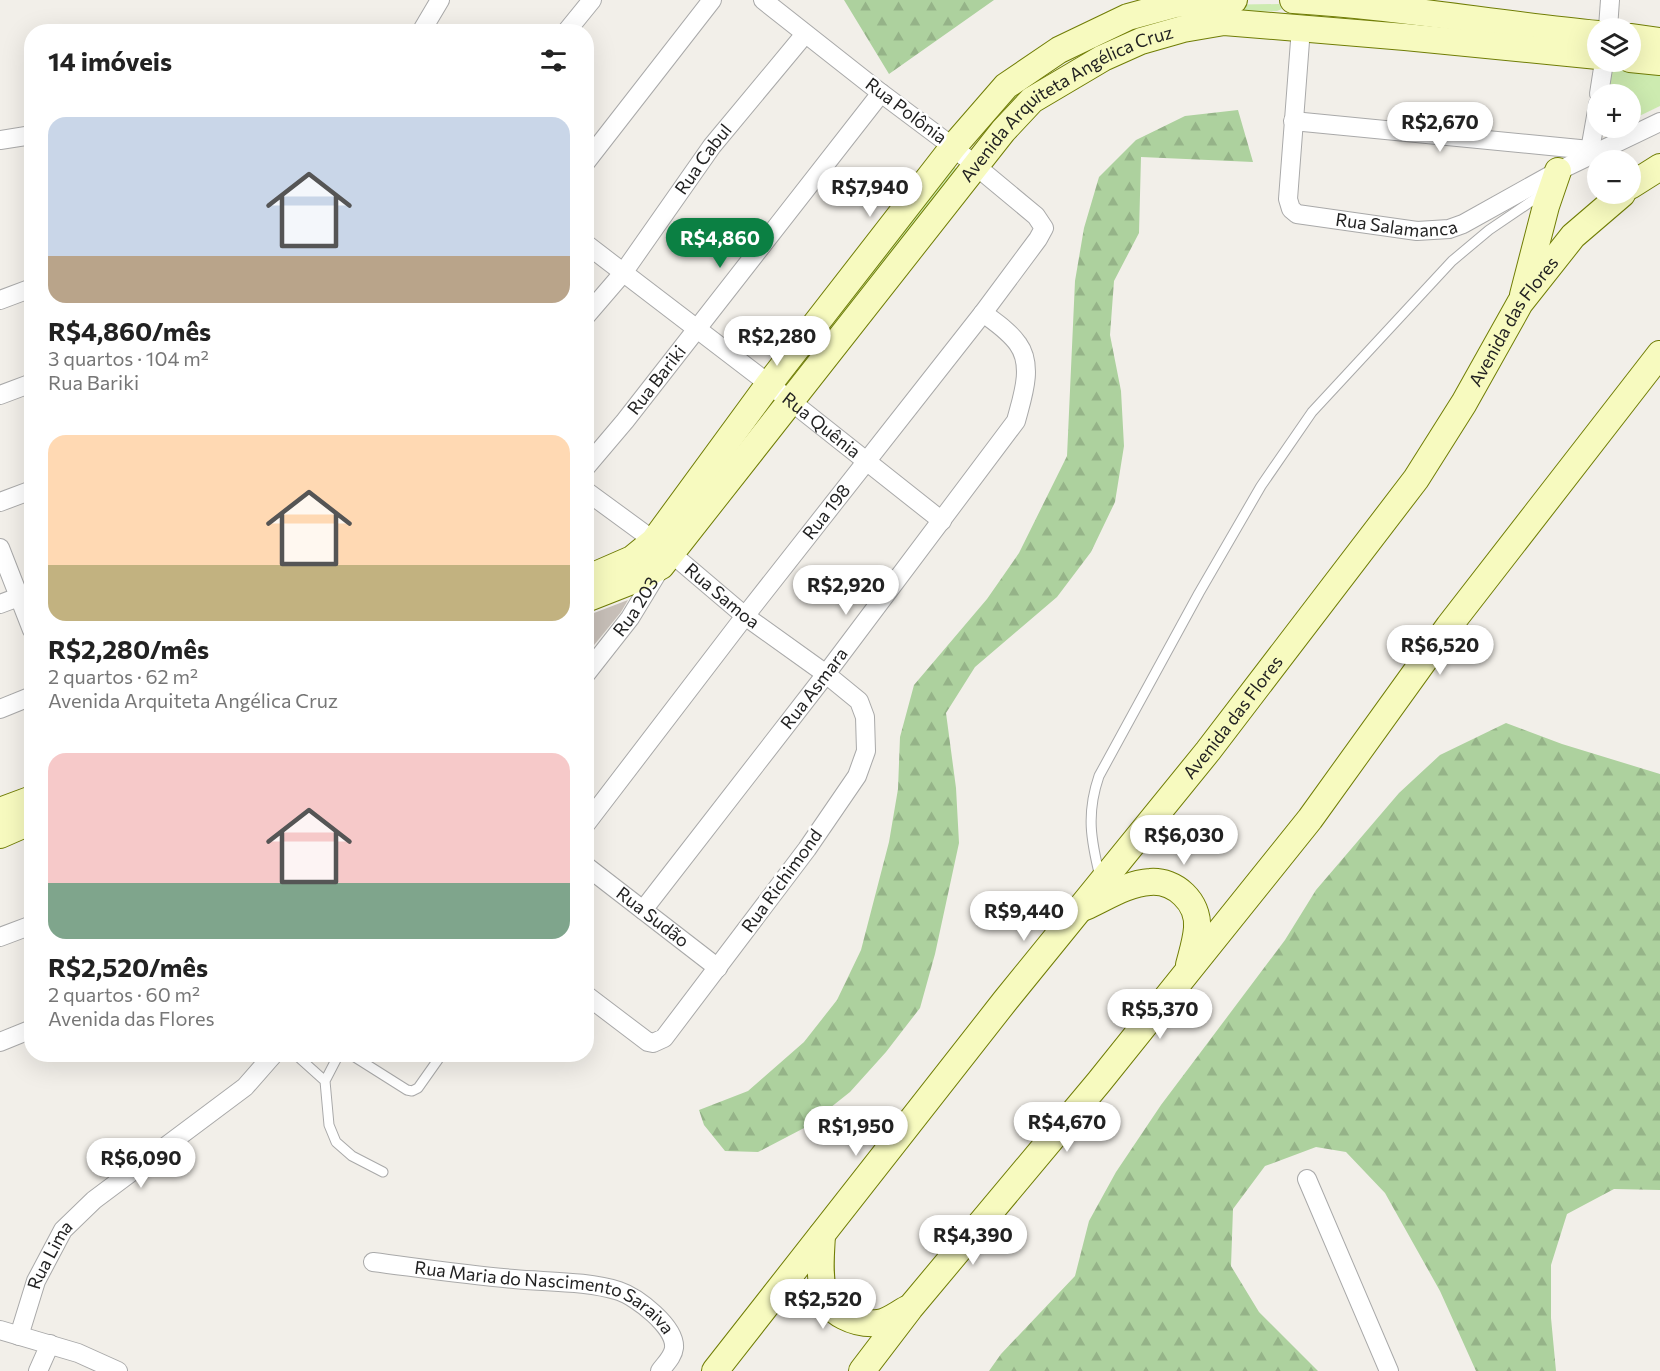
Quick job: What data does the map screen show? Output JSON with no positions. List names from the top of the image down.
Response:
{
  "streets": {
    "main road": ["Avenida Arquiteta Angélica Cruz", "Avenida das Flores"],
    "street": [
      "Rua Polônia",
      "Rua Cabul",
      "Rua Salamanca",
      "Rua Bariki",
      "Rua Quênia",
      "Rua 198",
      "Rua Samoa",
      "Rua 203",
      "Rua Asmara",
      "Rua Richimond",
      "Rua Sudão",
      "Rua Lima",
      "Rua Maria do Nascimento Saraiva"
    ]
  },
  "crossings": [
    ["Avenida Arquiteta Angélica Cruz", "Rua Polônia"],
    ["Avenida Arquiteta Angélica Cruz", "Rua Salamanca"],
    ["Avenida Arquiteta Angélica Cruz", "Rua Quênia"],
    ["Avenida Arquiteta Angélica Cruz", "Rua Samoa"],
    ["Avenida Arquiteta Angélica Cruz", "Rua 203"],
    ["Rua Polônia", "Rua Cabul"],
    ["Rua Polônia", "Rua Bariki"],
    ["Rua Polônia", "Rua 198"],
    ["Rua Cabul", "Rua Quênia"],
    ["Rua Bariki", "Rua Quênia"],
    ["Rua Quênia", "Rua 198"],
    ["Rua Quênia", "Rua Asmara"],
    ["Rua 198", "Rua Samoa"],
    ["Rua 198", "Rua Asmara"],
    ["Rua Samoa", "Rua 203"],
    ["Rua Samoa", "Rua Asmara"],
    ["Rua Samoa", "Rua Richimond"],
    ["Rua Asmara", "Rua Sudão"],
    ["Rua Richimond", "Rua Sudão"]
  ],
  "page": {
    "map_buttons": ["+", "−"],
    "heading": "14 imóveis",
    "list": [
      {
        "name": "R$4,860/mês",
        "note": "3 quartos · 104 m² · Rua Bariki"
      },
      {
        "name": "R$2,280/mês",
        "note": "2 quartos · 62 m² · Avenida Arquiteta Angélica Cruz"
      },
      {
        "name": "R$2,520/mês",
        "note": "2 quartos · 60 m² · Avenida das Flores"
      }
    ],
    "price": [
      "R$2,670",
      "R$7,940",
      "R$4,860",
      "R$2,280",
      "R$2,920",
      "R$6,520",
      "R$6,030",
      "R$9,440",
      "R$5,370",
      "R$4,670",
      "R$1,950",
      "R$6,090",
      "R$4,390",
      "R$2,520"
    ]
  }
}
